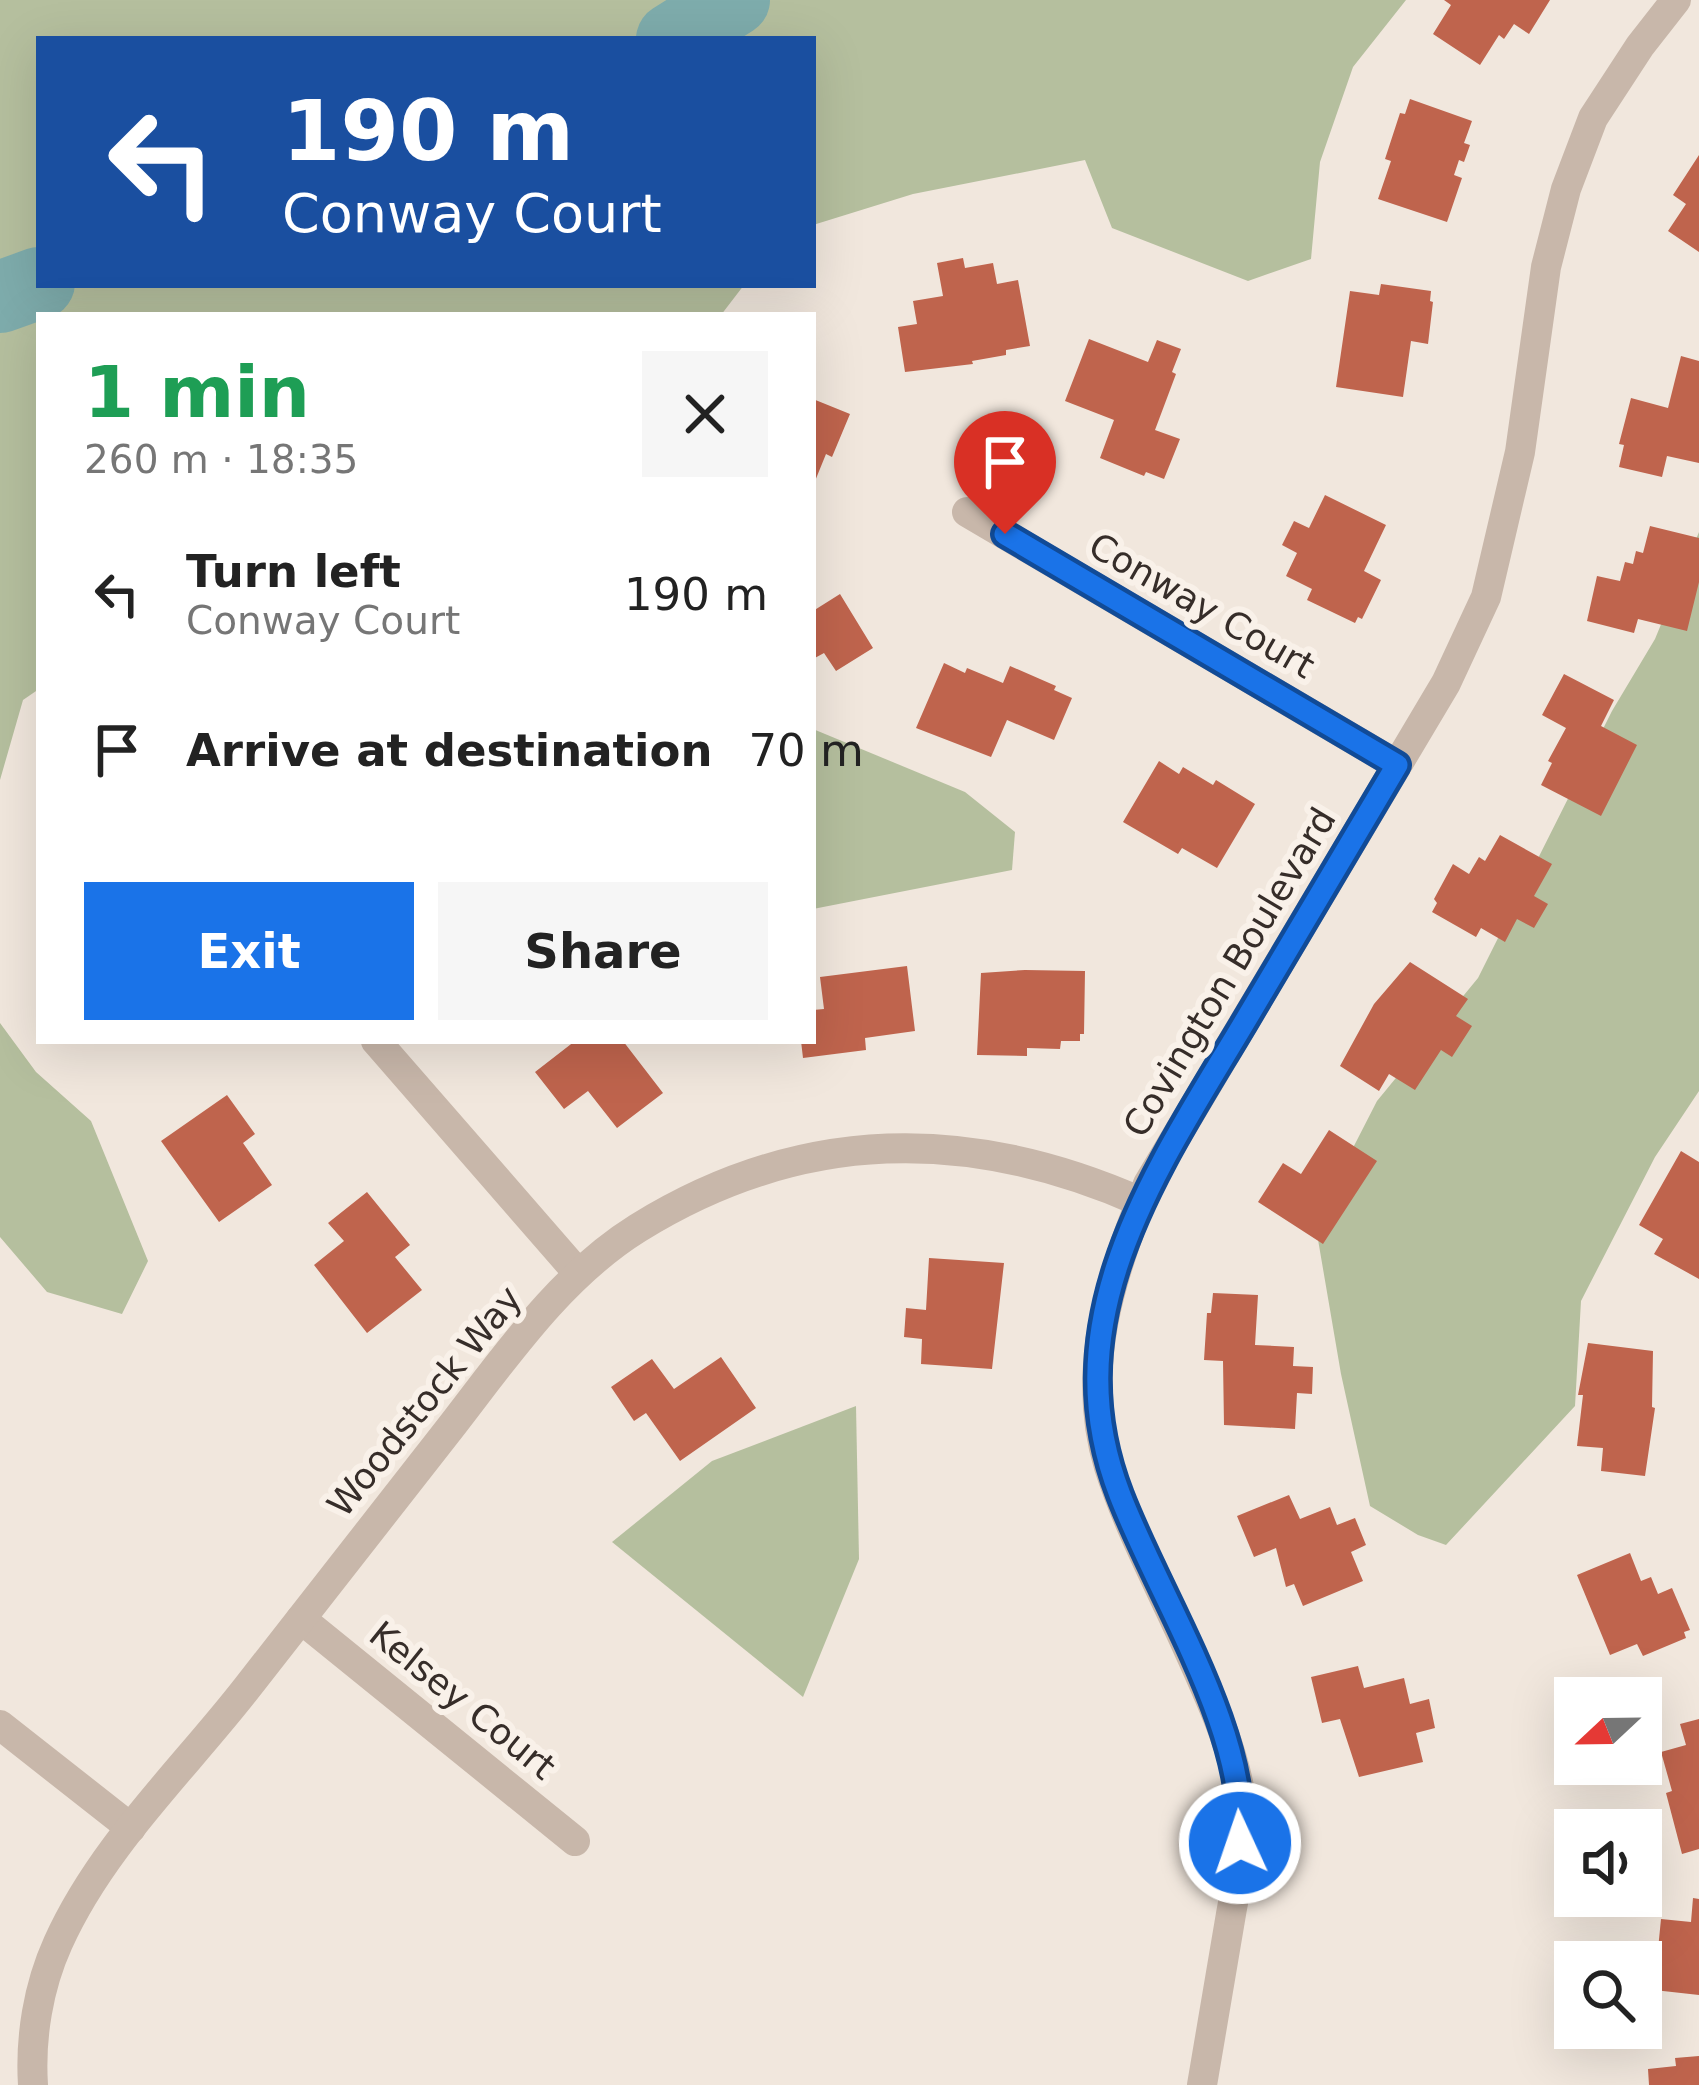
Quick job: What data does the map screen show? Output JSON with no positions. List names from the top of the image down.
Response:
{
  "streets": {
    "street": [
      "Conway Court",
      "Covington Boulevard",
      "Woodstock Way",
      "Kelsey Court"
    ]
  },
  "crossings": [
    ["Conway Court", "Covington Boulevard"],
    ["Covington Boulevard", "Woodstock Way"],
    ["Woodstock Way", "Kelsey Court"]
  ],
  "north": "left",
  "page": {
    "turn": ["190 m", "Conway Court"],
    "heading": ["1 min", "260 m · 18:35"],
    "list": [
      {
        "name": "Turn left",
        "note": "Conway Court",
        "value": "190 m"
      },
      {
        "name": "Arrive at destination",
        "value": "70 m"
      }
    ],
    "buttons": ["Exit", "Share"]
  }
}
